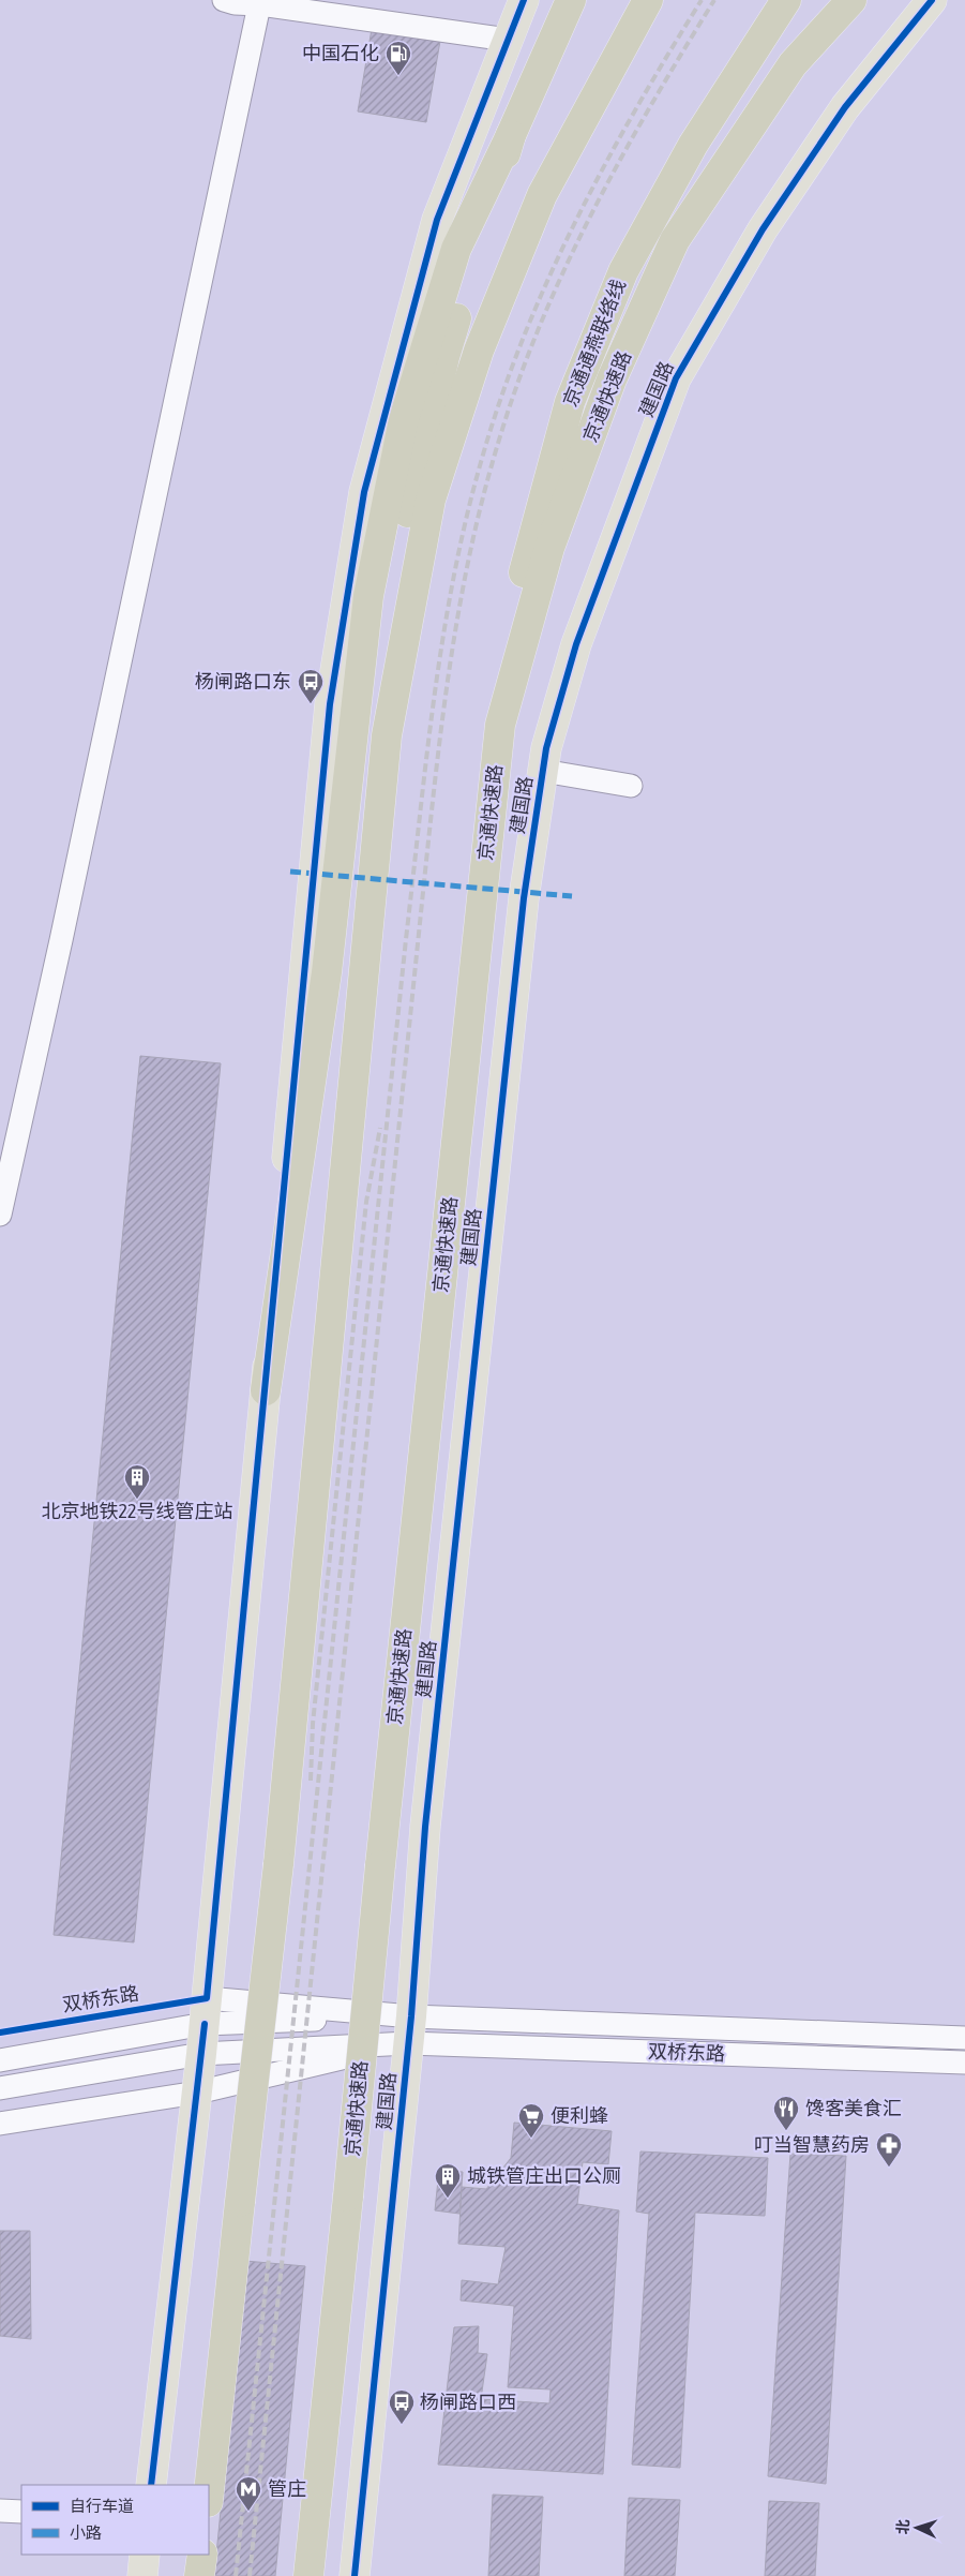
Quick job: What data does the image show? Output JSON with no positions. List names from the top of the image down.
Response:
{
  "streets": {
    "highway": ["京通通燕联络线", "京通快速路"],
    "main road": ["建国路"],
    "street": ["双桥东路"]
  },
  "crossings": [
    ["京通通燕联络线", "京通快速路"],
    ["建国路", "双桥东路"]
  ],
  "places": {
    "fuel station": ["中国石化"],
    "bus stop": ["杨闸路口东", "杨闸路口西"],
    "building": ["北京地铁22号线管庄站", "城铁管庄出口公厕"],
    "restaurant": ["馋客美食汇"],
    "supermarket": ["便利蜂"],
    "pharmacy": ["叮当智慧药房"],
    "metro station": ["管庄"]
  },
  "legend": ["自行车道", "小路"],
  "north": "left"
}
